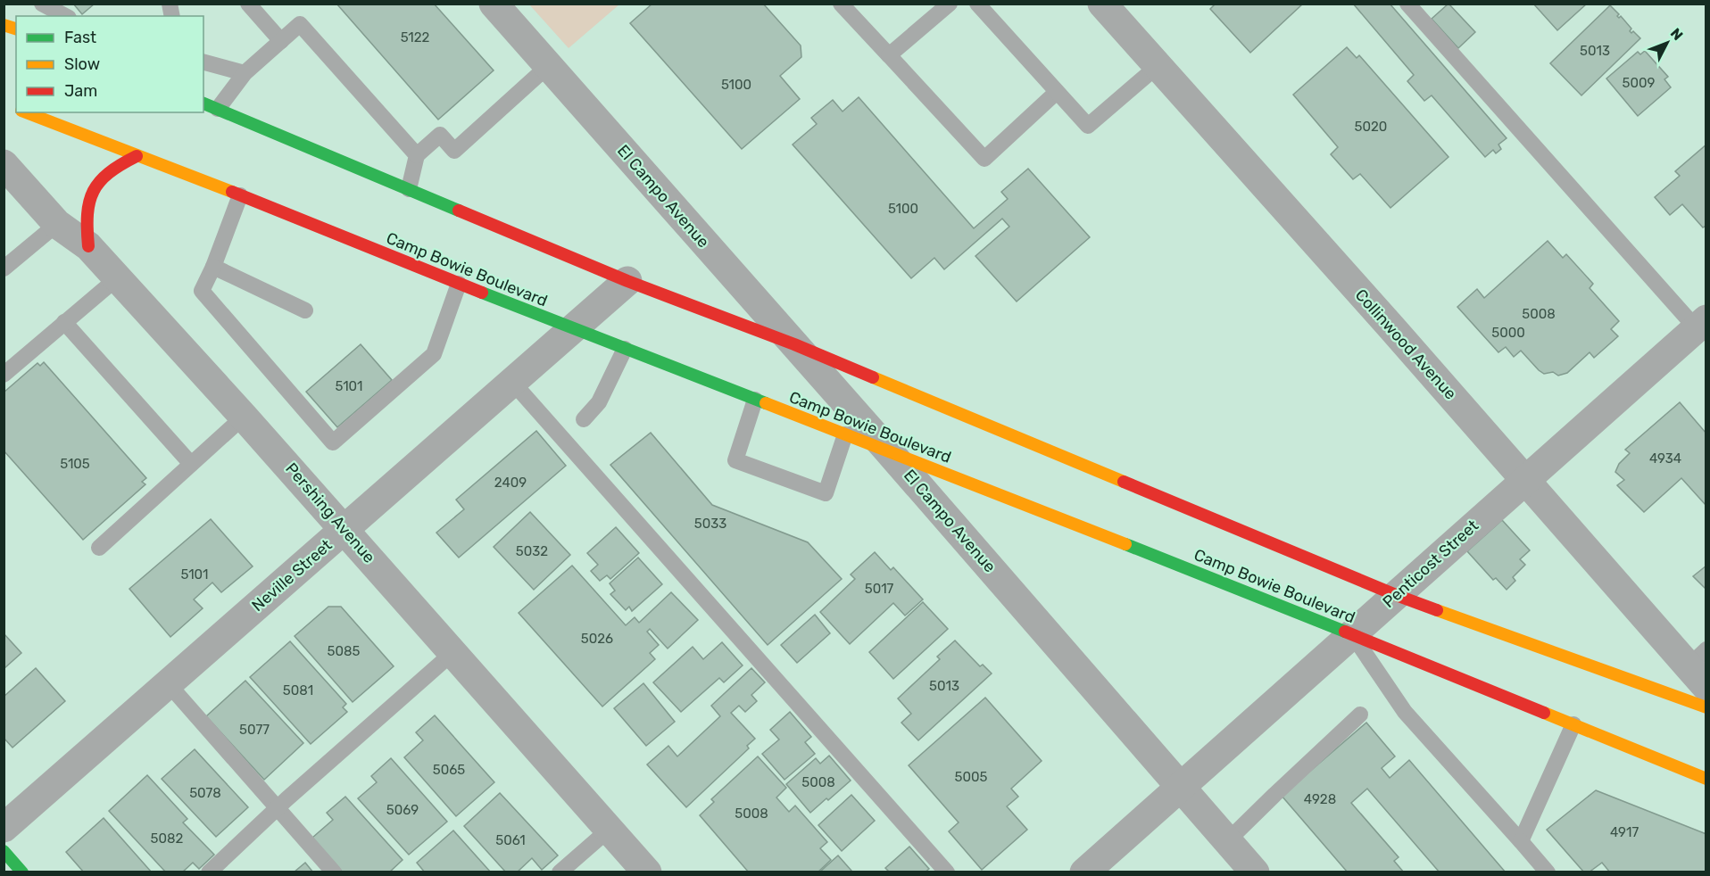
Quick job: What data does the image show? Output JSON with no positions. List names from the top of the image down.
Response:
{
  "streets": {
    "main road": ["Camp Bowie Boulevard"],
    "street": [
      "El Campo Avenue",
      "Collinwood Avenue",
      "Pershing Avenue",
      "Penticost Street",
      "Neville Street"
    ]
  },
  "crossings": [
    ["El Campo Avenue", "Camp Bowie Boulevard"],
    ["El Campo Avenue", "Penticost Street"],
    ["Camp Bowie Boulevard", "Penticost Street"],
    ["Camp Bowie Boulevard", "Neville Street"],
    ["Collinwood Avenue", "Penticost Street"],
    ["Pershing Avenue", "Neville Street"]
  ],
  "house_numbers": [
    "5122",
    "5013",
    "5009",
    "5100",
    "5020",
    "5100",
    "5008",
    "5000",
    "5101",
    "4934",
    "5105",
    "2409",
    "5033",
    "5032",
    "5101",
    "5017",
    "5026",
    "5085",
    "5013",
    "5081",
    "5077",
    "5065",
    "5005",
    "5008",
    "5078",
    "4928",
    "5069",
    "5008",
    "4917",
    "5082",
    "5061"
  ],
  "legend": ["Fast", "Slow", "Jam"],
  "north": "top right"
}
